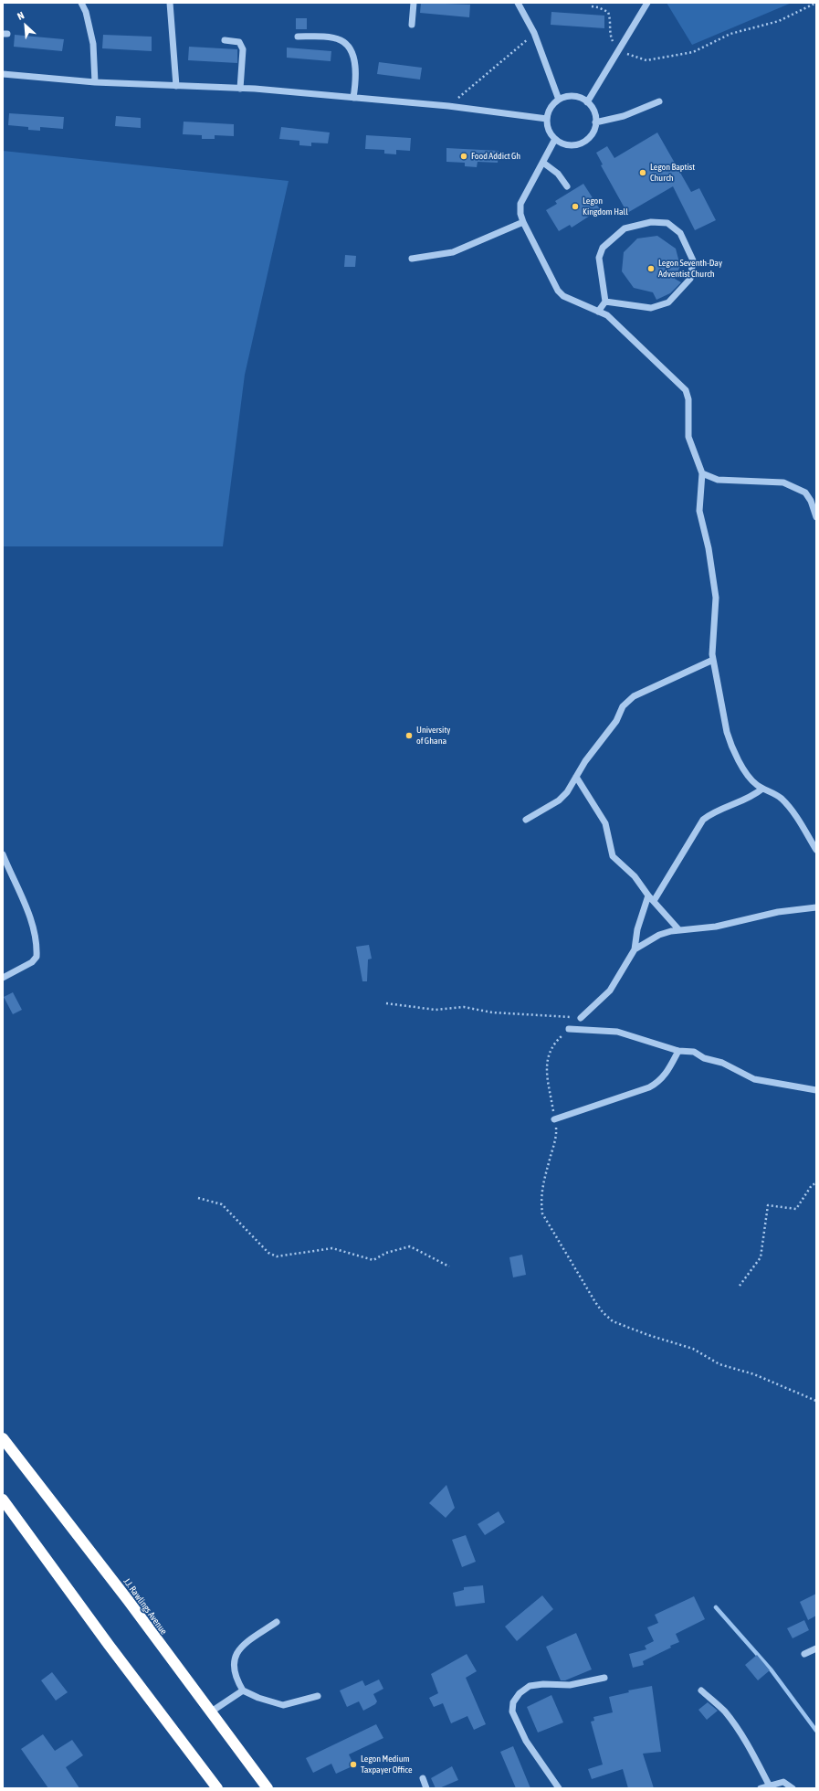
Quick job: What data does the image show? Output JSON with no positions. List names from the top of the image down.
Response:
{
  "streets": {
    "highway": ["J.J. Rawlings Avenue"]
  },
  "places": [
    "Food Addict Gh",
    "Legon Baptist Church",
    "Legon Kingdom Hall",
    "Legon Seventh-Day Adventist Church",
    "University of Ghana",
    "Legon Medium Taxpayer Office"
  ],
  "north": "top left"
}
